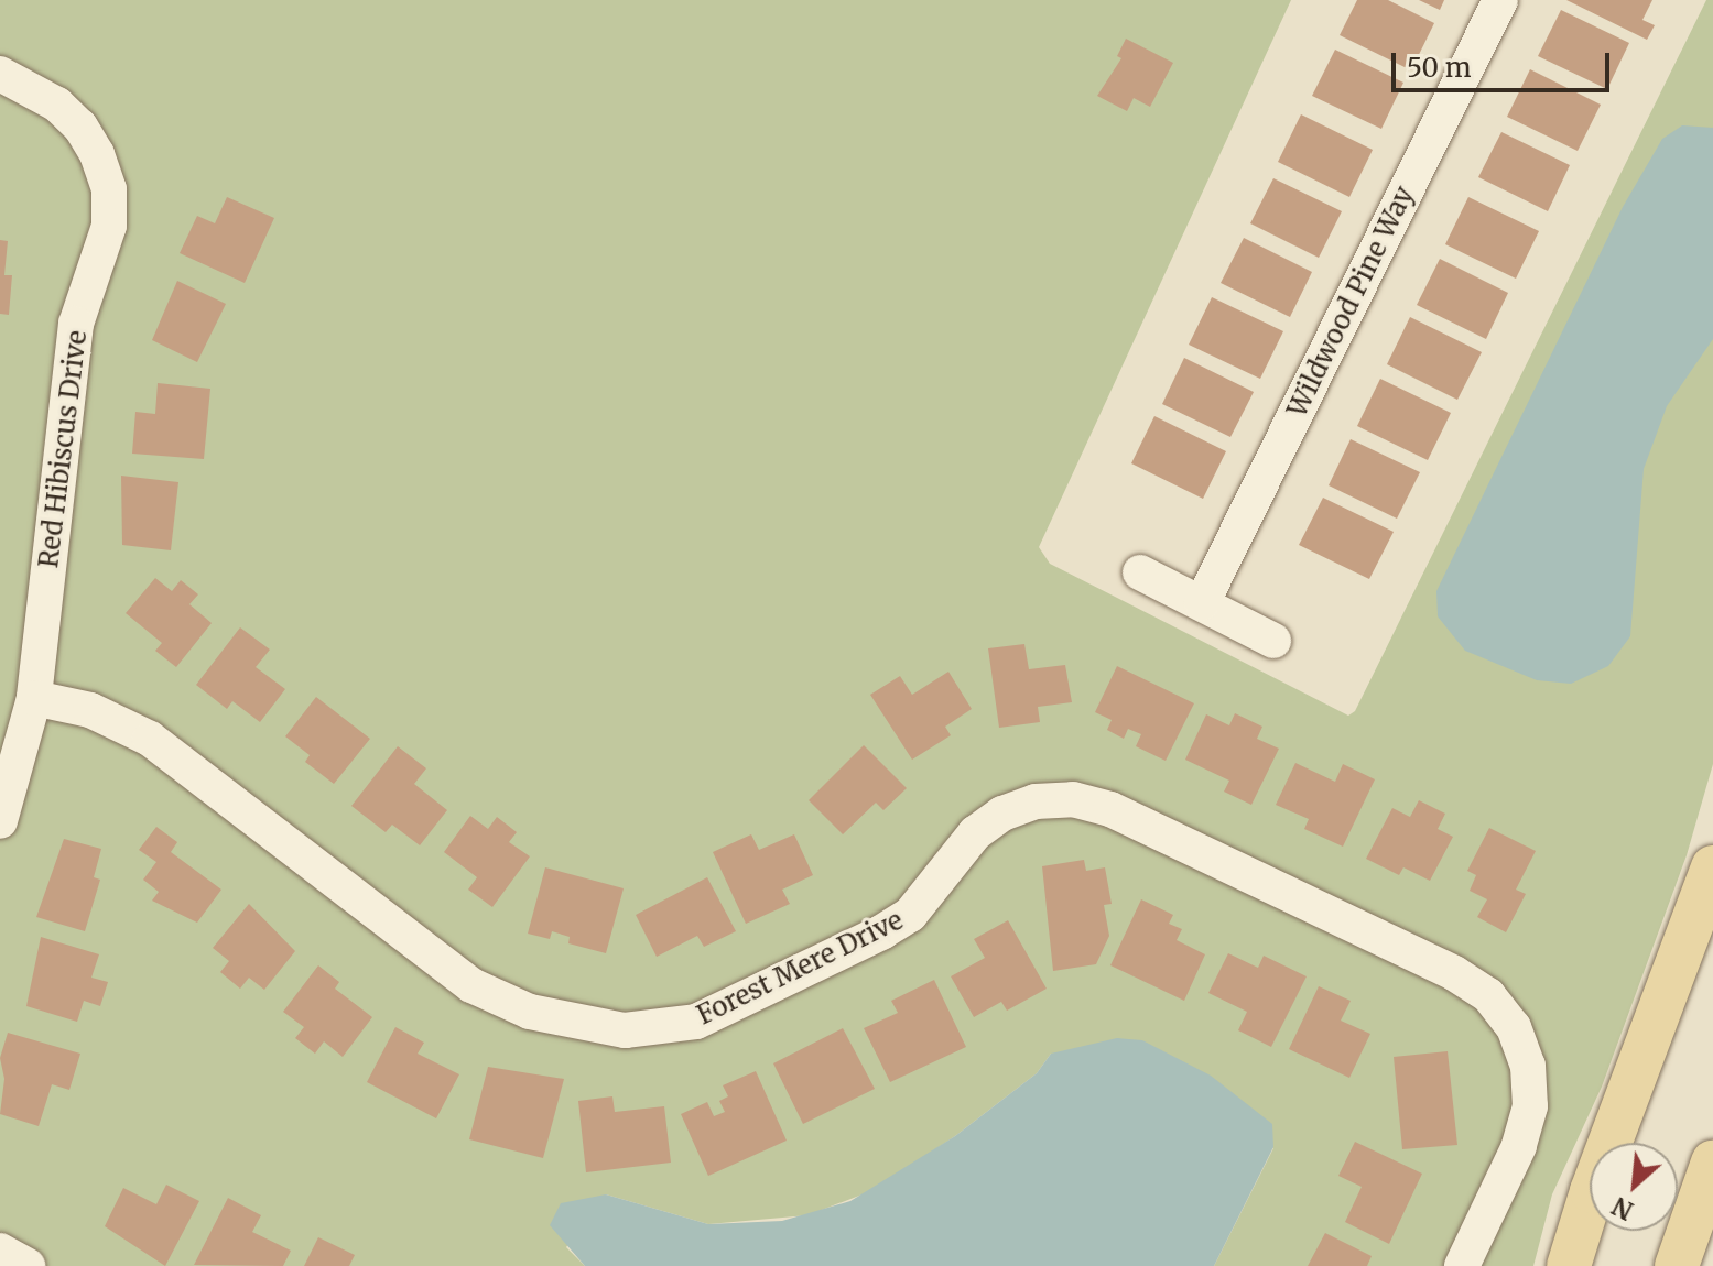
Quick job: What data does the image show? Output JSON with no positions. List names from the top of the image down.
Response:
{
  "streets": {
    "street": ["Wildwood Pine Way", "Red Hibiscus Drive", "Forest Mere Drive"]
  },
  "crossings": [
    ["Red Hibiscus Drive", "Forest Mere Drive"]
  ],
  "scale_bar": "50 m",
  "north": "bottom left"
}
